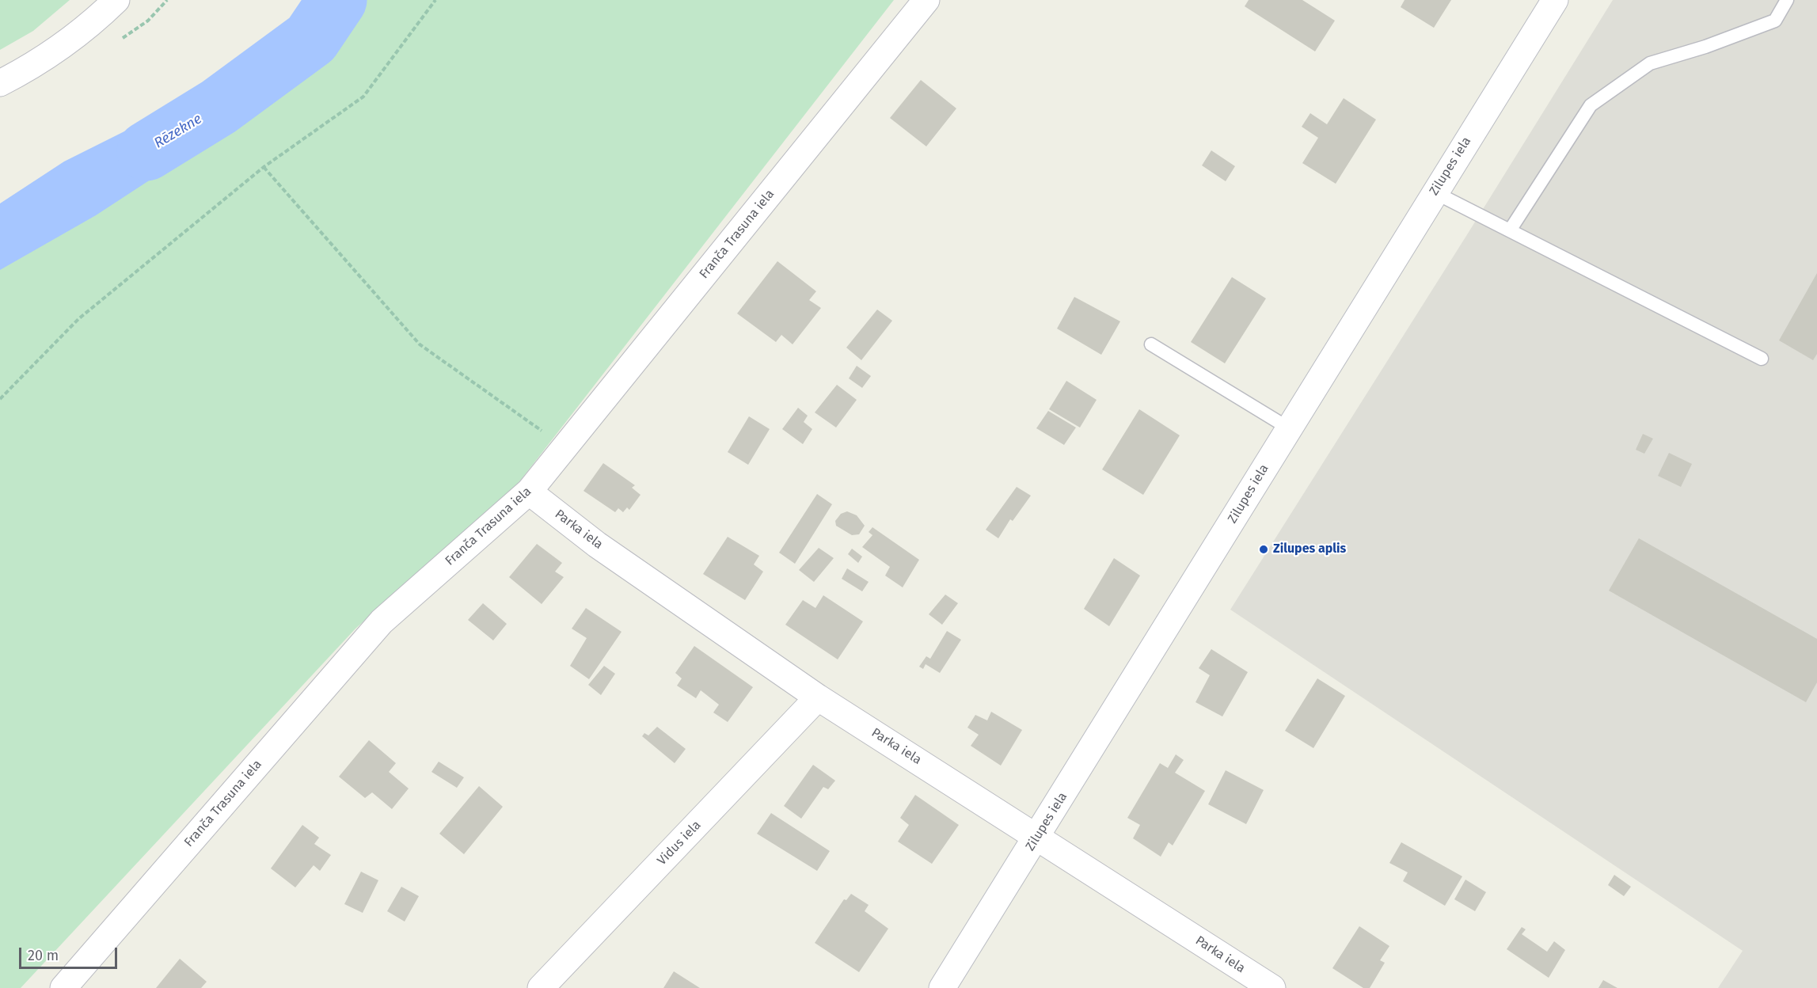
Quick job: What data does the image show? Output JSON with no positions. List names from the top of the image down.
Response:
{
  "streets": {
    "street": [
      "Zilupes iela",
      "Franča Trasuna iela",
      "Parka iela",
      "Vidus iela"
    ]
  },
  "crossings": [
    ["Zilupes iela", "Parka iela"],
    ["Franča Trasuna iela", "Parka iela"],
    ["Parka iela", "Vidus iela"]
  ],
  "water": ["Rēzekne"],
  "places": ["Zilupes aplis"],
  "scale_bar": "20 m"
}
